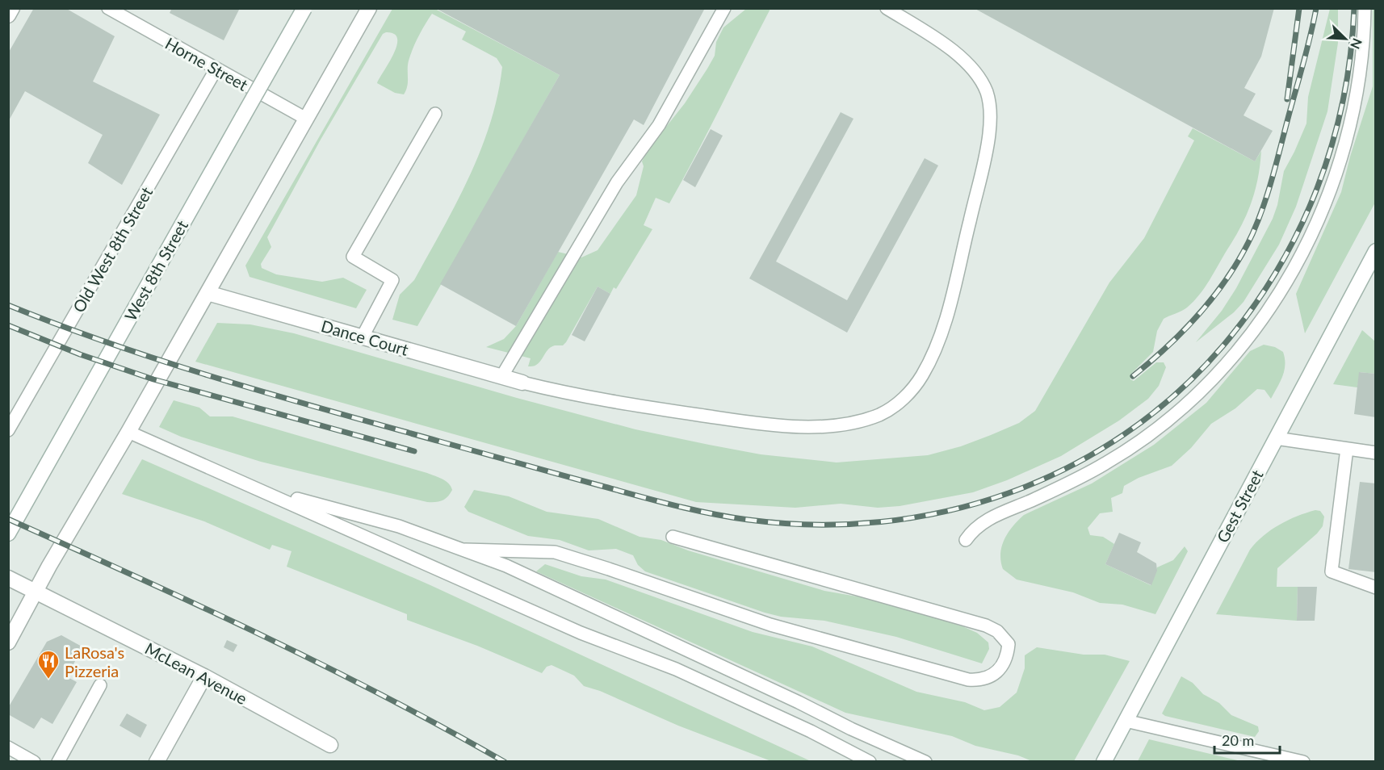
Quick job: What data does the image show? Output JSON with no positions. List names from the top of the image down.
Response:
{
  "streets": {
    "street": [
      "West 8th Street",
      "Dance Court",
      "Gest Street",
      "McLean Avenue"
    ],
    "lane": ["Horne Street", "Old West 8th Street"]
  },
  "crossings": [
    ["Horne Street", "Old West 8th Street"]
  ],
  "places": {
    "restaurant": ["LaRosa's Pizzeria"]
  },
  "scale_bar": "20 m",
  "north": "bottom right"
}
